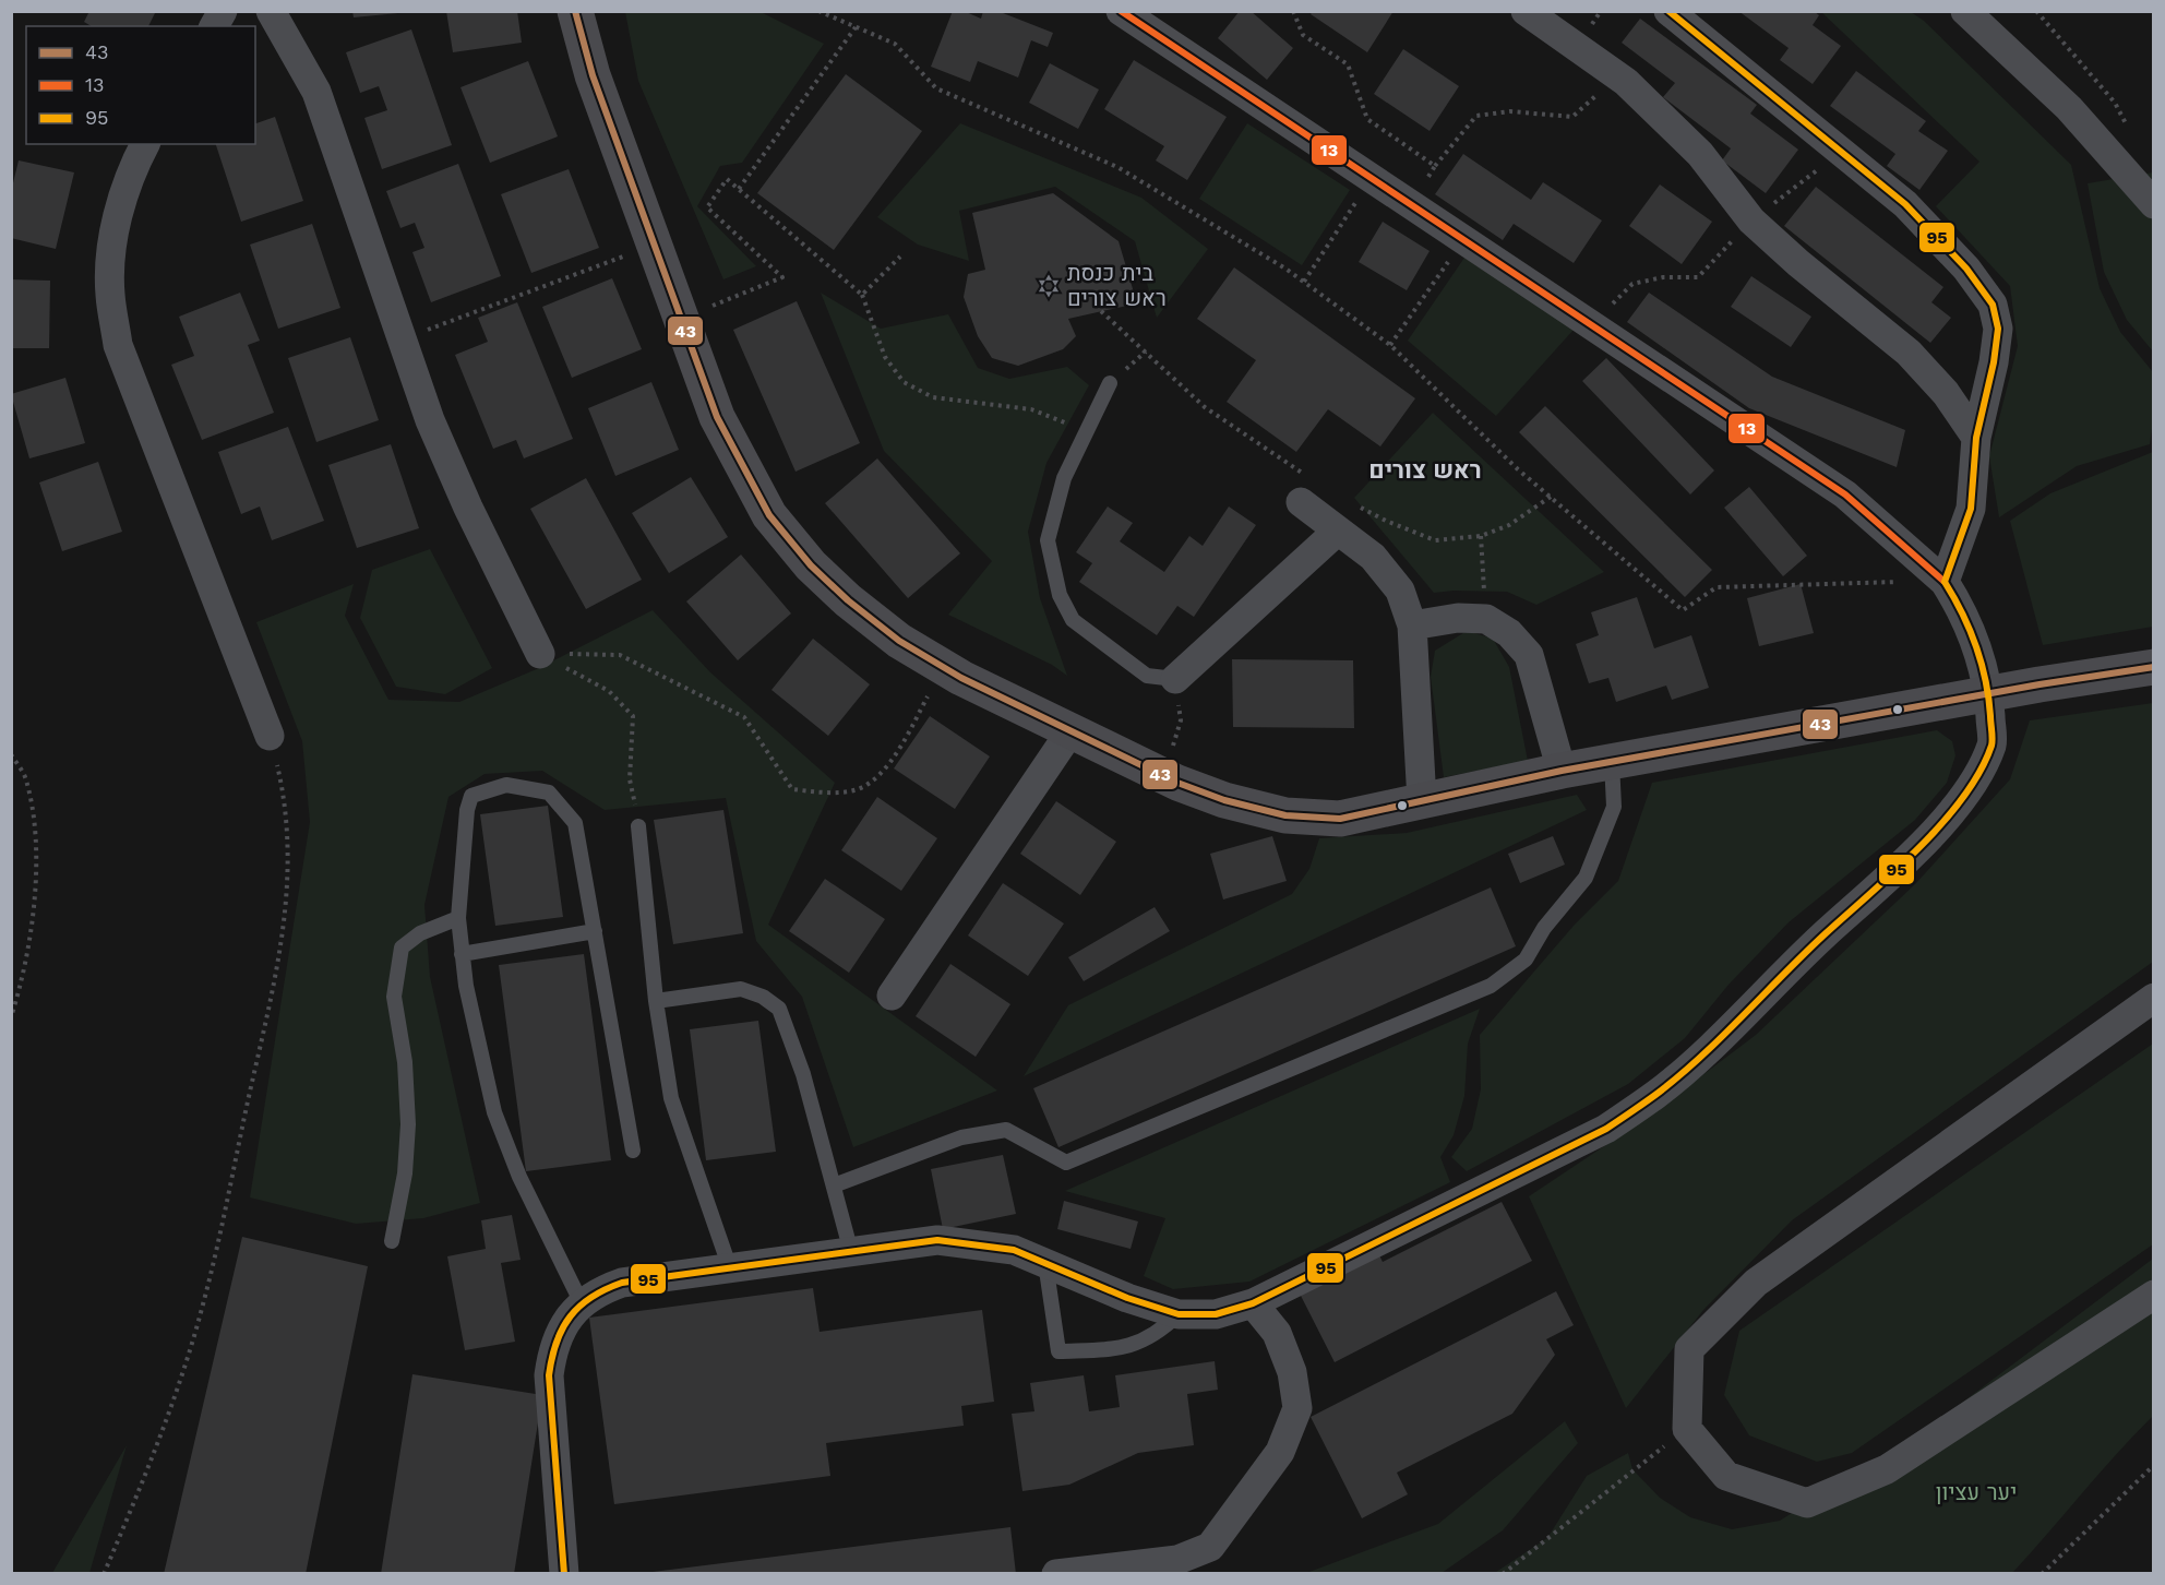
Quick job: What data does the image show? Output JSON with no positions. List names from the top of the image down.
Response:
{
  "districts": ["ראש צורים"],
  "parks": ["יער עציון"],
  "places": {
    "synagogue": ["בית כנסת ראש צורים"]
  },
  "lines": ["transit line 43", "transit line 13", "transit line 95"],
  "legend": ["43", "13", "95"]
}
